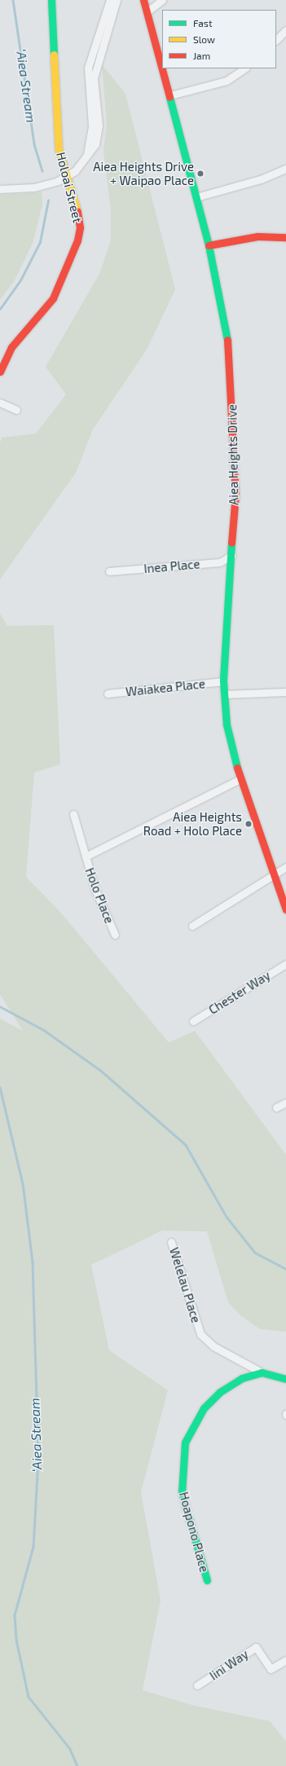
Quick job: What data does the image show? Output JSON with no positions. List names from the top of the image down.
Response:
{
  "streets": {
    "street": [
      "Holoai Street",
      "Aiea Heights Drive",
      "Inea Place",
      "Waiakea Place",
      "Holo Place",
      "Chester Way",
      "Welelau Place",
      "Hoapono Place",
      "Iini Way"
    ]
  },
  "crossings": [
    ["Aiea Heights Drive", "Inea Place"],
    ["Aiea Heights Drive", "Waiakea Place"],
    ["Aiea Heights Drive", "Holo Place"],
    ["Welelau Place", "Hoapono Place"]
  ],
  "water": ["ʻAiea Stream"],
  "places": ["Aiea Heights Drive + Waipao Place", "Aiea Heights Road + Holo Place"],
  "legend": ["Fast", "Slow", "Jam"]
}
